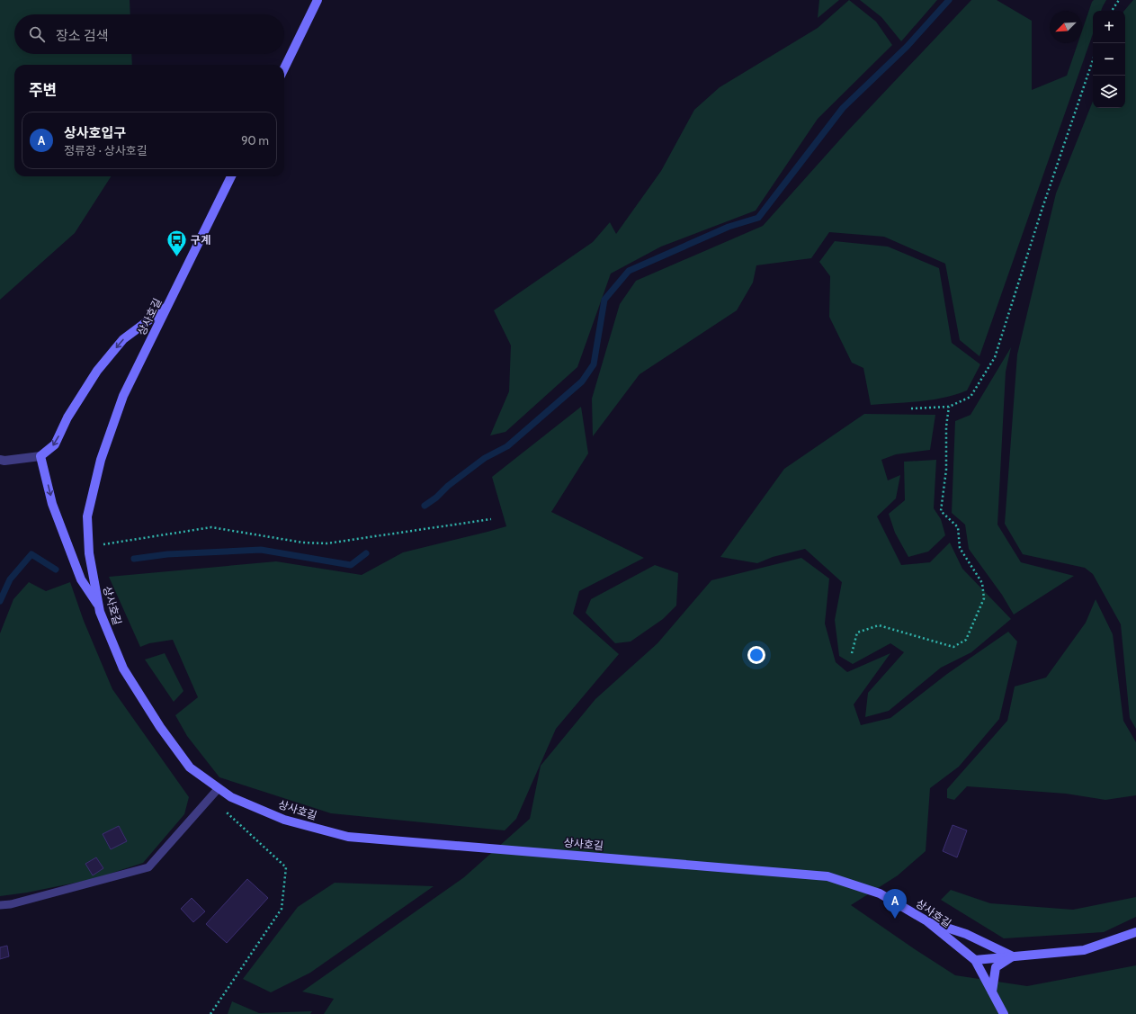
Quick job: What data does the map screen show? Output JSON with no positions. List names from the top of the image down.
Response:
{
  "streets": {
    "street": ["상사호길"]
  },
  "places": {
    "bus stop": ["구계"]
  },
  "north": "bottom left",
  "page": {
    "map_buttons": ["+", "−"],
    "search": "장소 검색",
    "heading": "주변",
    "list": [
      {
        "mark": "A",
        "name": "상사호입구",
        "note": "정류장 · 상사호길",
        "value": "90 m"
      }
    ],
    "pins": "A"
  }
}
